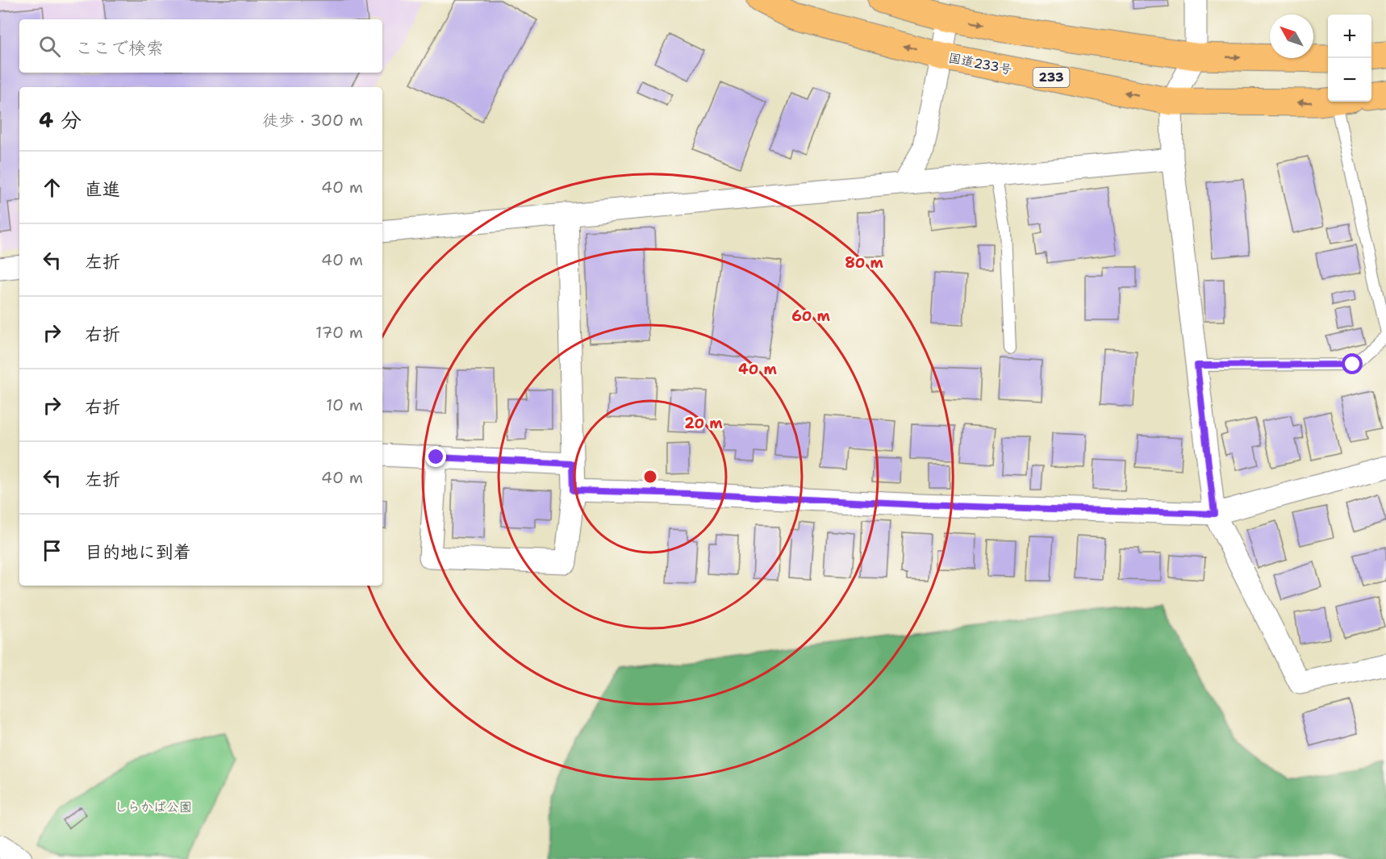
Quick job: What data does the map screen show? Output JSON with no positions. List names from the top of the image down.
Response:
{
  "streets": {
    "highway": ["国道233号", "233"]
  },
  "parks": ["しらかば公園"],
  "north": "top left",
  "page": {
    "map_buttons": ["+", "−"],
    "search": "ここで検索",
    "heading": ["4 分", "徒歩 · 300 m"],
    "list": [
      ["直進", "40 m"],
      ["左折", "40 m"],
      ["右折", "170 m"],
      ["右折", "10 m"],
      ["左折", "40 m"],
      "目的地に到着"
    ]
  },
  "rings": [
    "80 m",
    "60 m",
    "40 m",
    "20 m"
  ]
}
